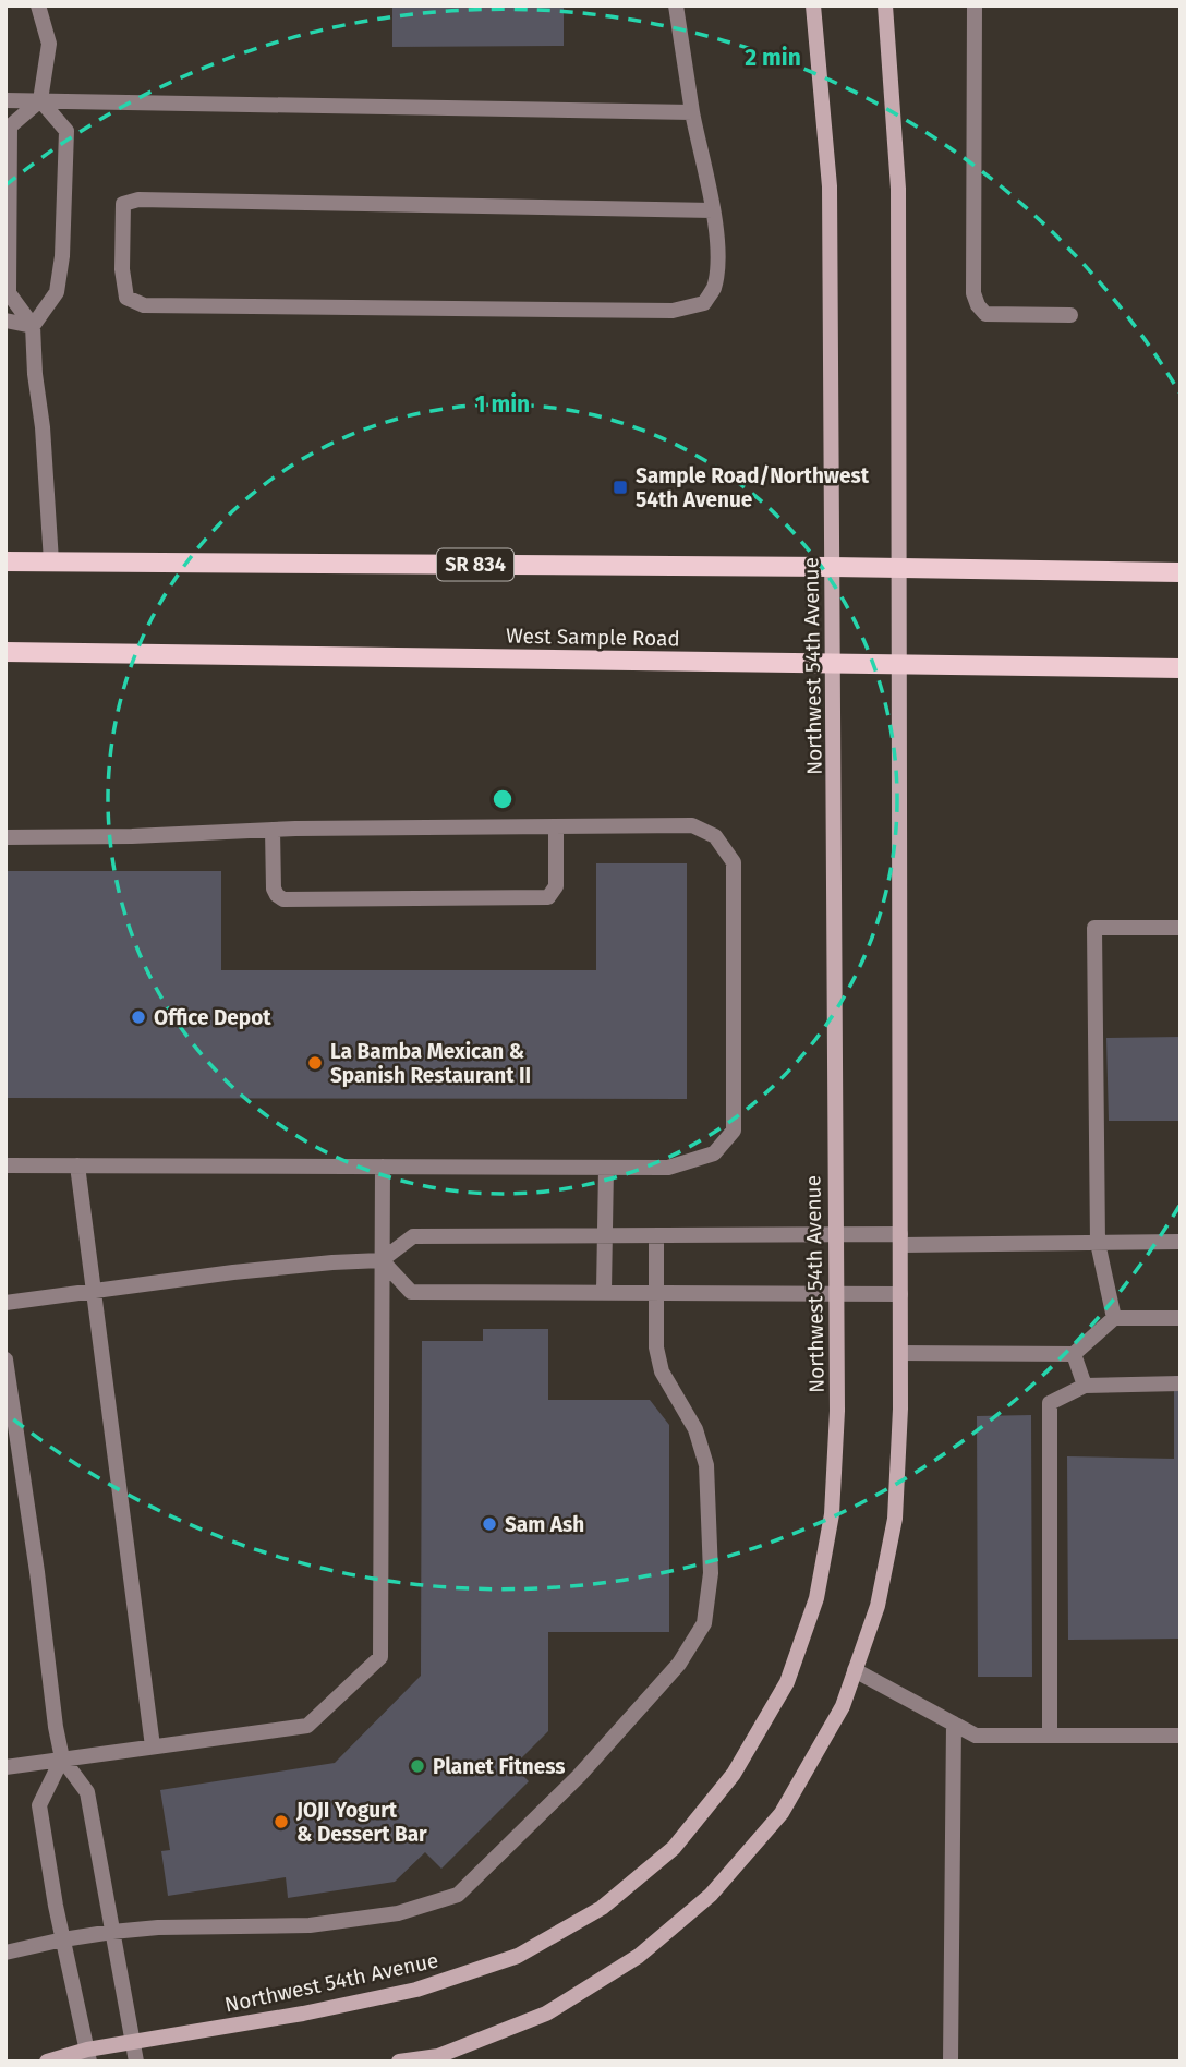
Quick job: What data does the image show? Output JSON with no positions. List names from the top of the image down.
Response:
{
  "streets": {
    "main road": ["SR 834", "West Sample Road"],
    "street": ["Northwest 54th Avenue"]
  },
  "crossings": [
    ["SR 834", "Northwest 54th Avenue"],
    ["West Sample Road", "Northwest 54th Avenue"]
  ],
  "places": {
    "transit": ["Sample Road/Northwest 54th Avenue"],
    "other": [
      "Office Depot",
      "La Bamba Mexican & Spanish Restaurant II",
      "Sam Ash",
      "Planet Fitness",
      "JOJI Yogurt & Dessert Bar"
    ]
  },
  "rings": ["2 min", "1 min"]
}
